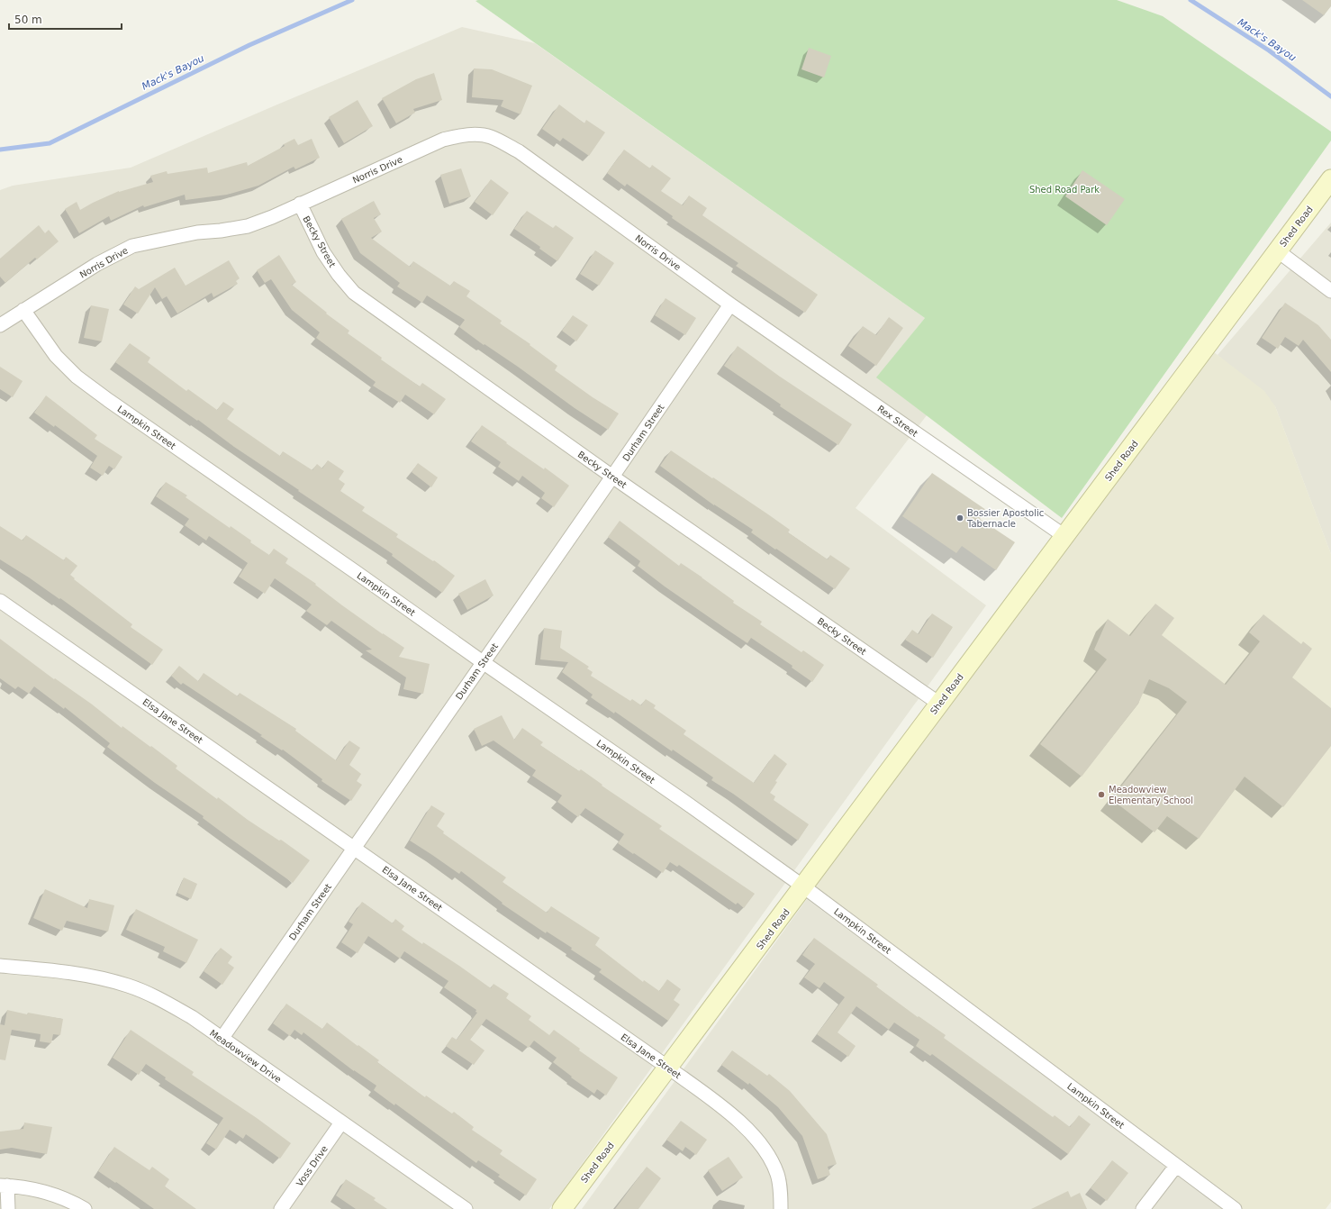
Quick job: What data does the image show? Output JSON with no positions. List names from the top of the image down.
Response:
{
  "streets": {
    "street": [
      "Norris Drive",
      "Shed Road",
      "Becky Street",
      "Rex Street",
      "Lampkin Street",
      "Durham Street",
      "Elsa Jane Street",
      "Meadowview Drive",
      "Voss Drive"
    ]
  },
  "crossings": [
    ["Norris Drive", "Becky Street"],
    ["Norris Drive", "Rex Street"],
    ["Norris Drive", "Lampkin Street"],
    ["Norris Drive", "Durham Street"],
    ["Shed Road", "Becky Street"],
    ["Shed Road", "Rex Street"],
    ["Shed Road", "Lampkin Street"],
    ["Shed Road", "Elsa Jane Street"],
    ["Becky Street", "Durham Street"],
    ["Rex Street", "Durham Street"],
    ["Lampkin Street", "Durham Street"],
    ["Durham Street", "Elsa Jane Street"],
    ["Durham Street", "Meadowview Drive"],
    ["Meadowview Drive", "Voss Drive"]
  ],
  "water": ["Mack's Bayou"],
  "parks": ["Shed Road Park"],
  "places": ["Bossier Apostolic Tabernacle", "Meadowview Elementary School"],
  "scale_bar": "50 m"
}
